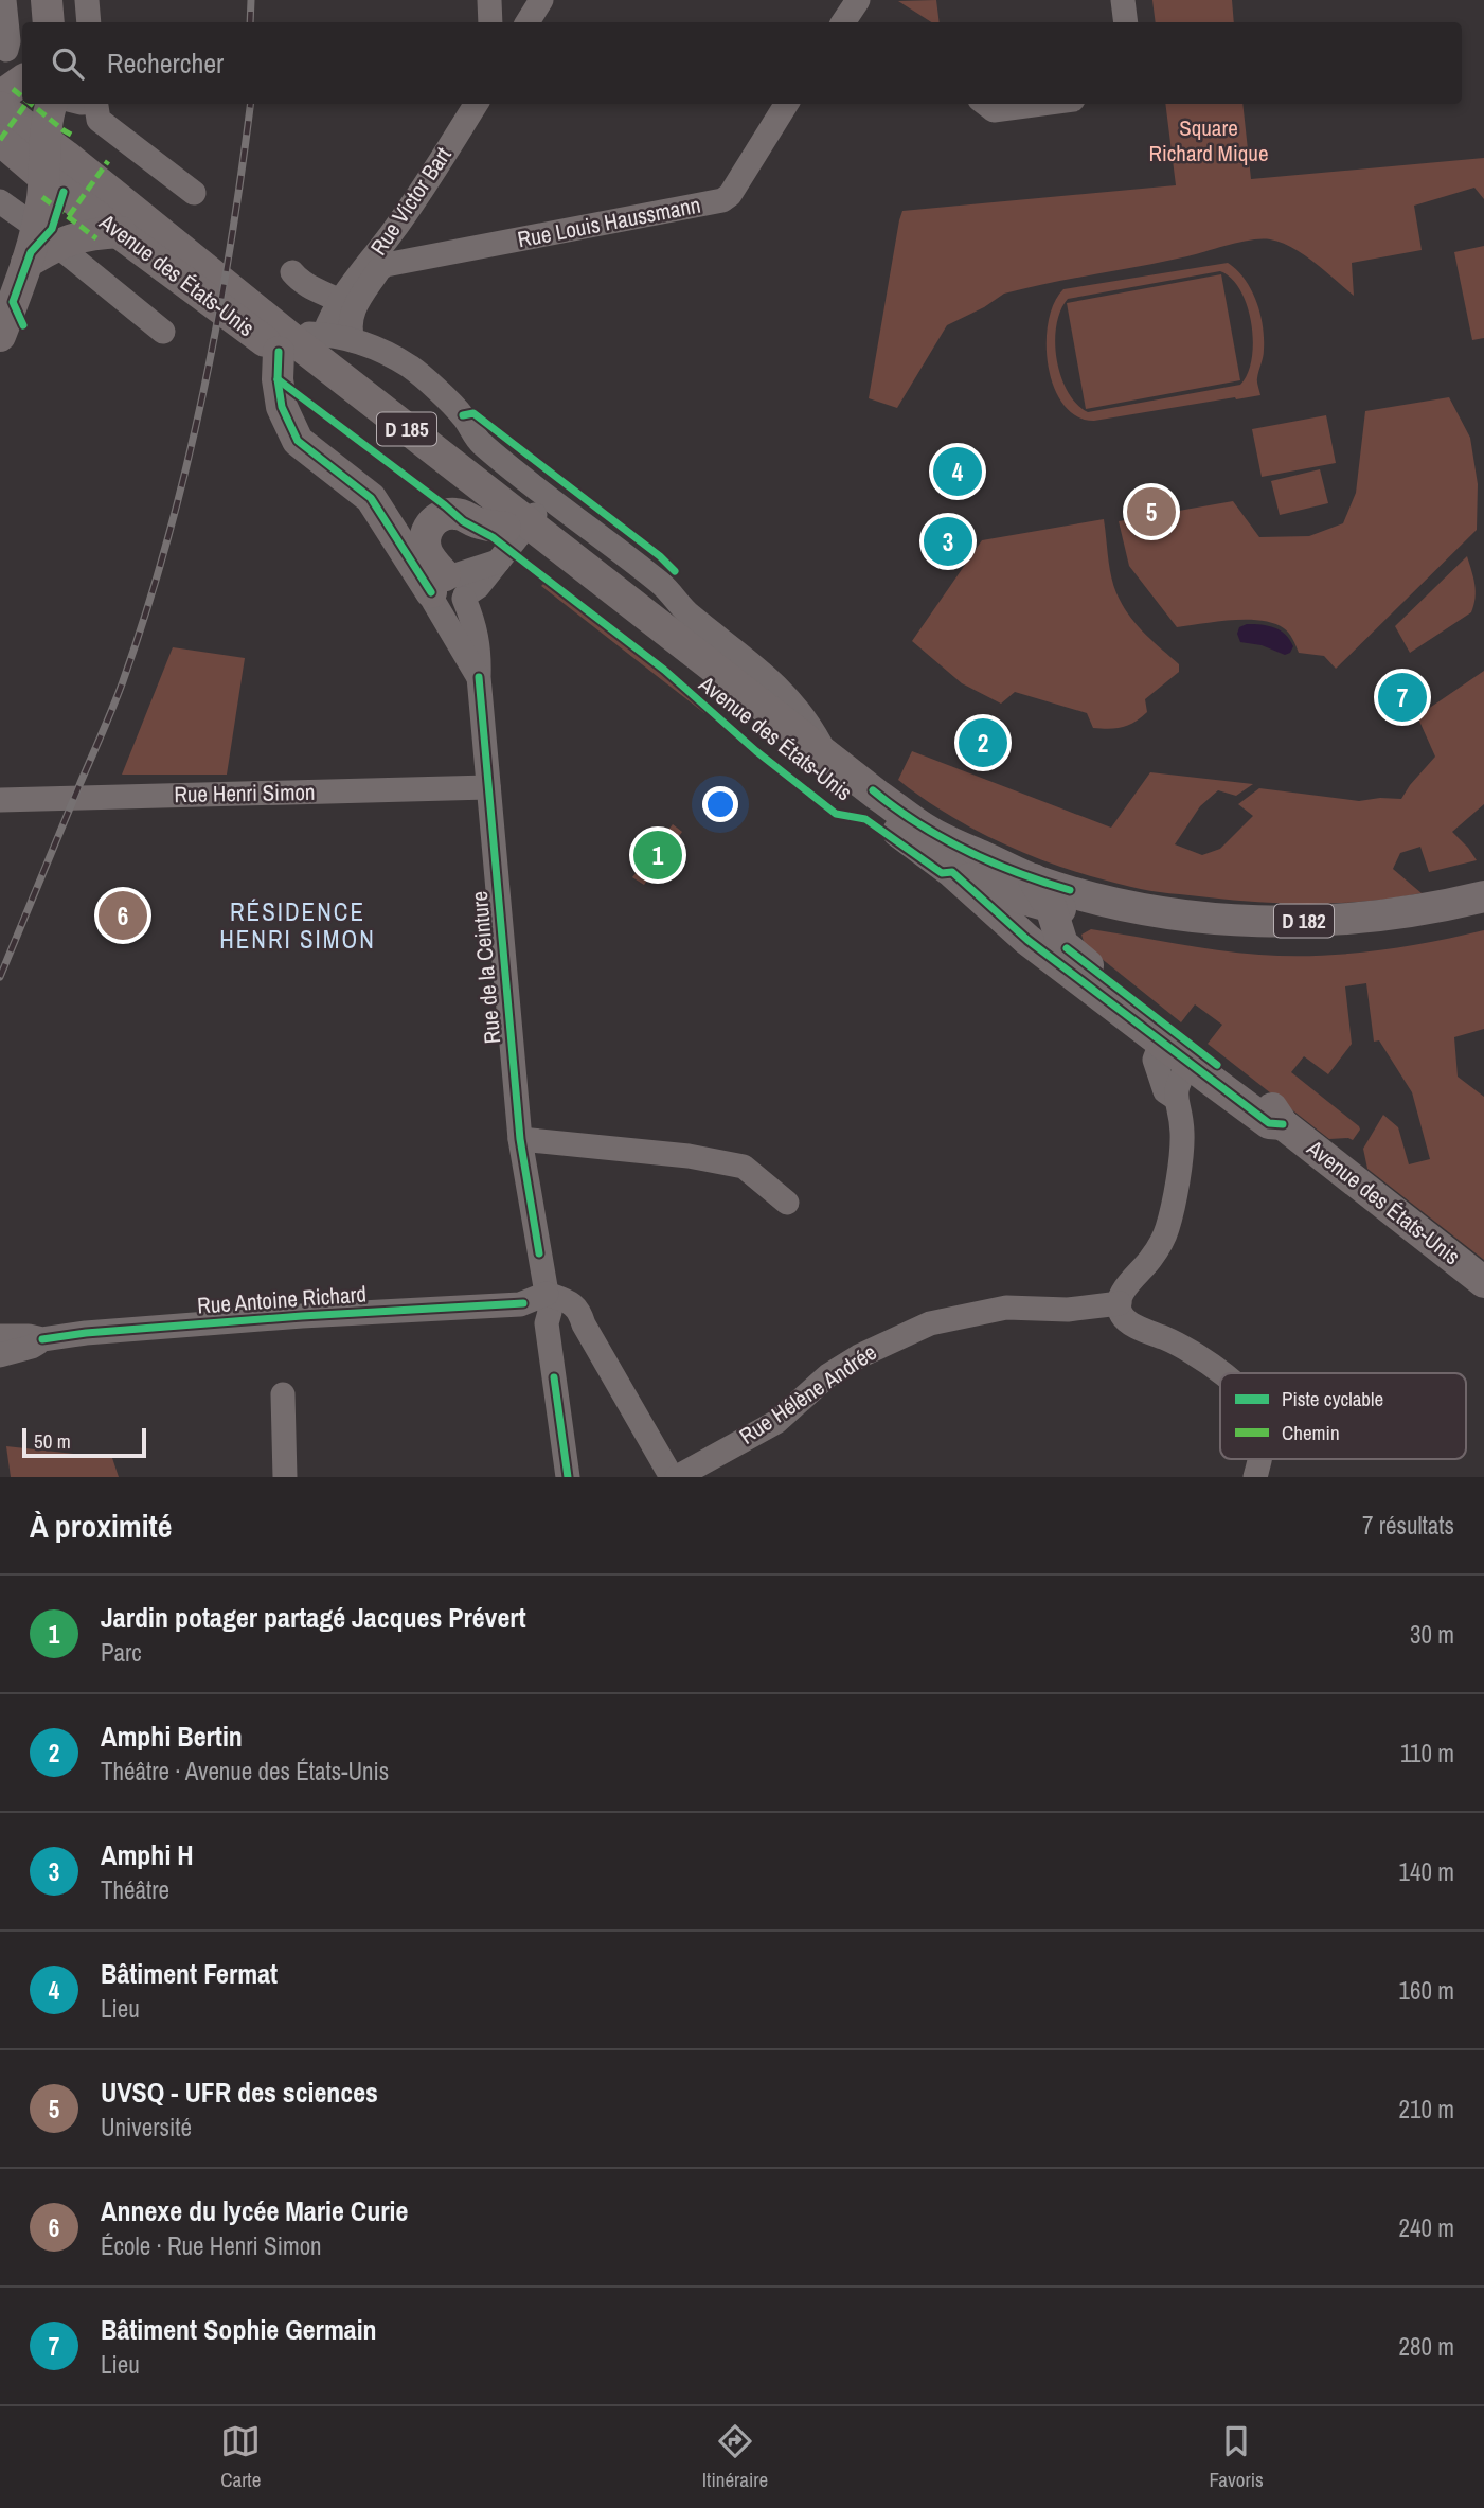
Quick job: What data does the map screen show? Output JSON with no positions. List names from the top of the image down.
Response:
{
  "streets": {
    "main road": ["Avenue des États-Unis", "D 185", "D 182"],
    "street": [
      "Rue Victor Bart",
      "Rue Louis Haussmann",
      "Rue Henri Simon",
      "Rue de la Ceinture",
      "Rue Antoine Richard",
      "Rue Hélène Andrée"
    ]
  },
  "crossings": [
    ["Rue Victor Bart", "Rue Louis Haussmann"],
    ["Avenue des États-Unis", "D 182"],
    ["Rue Henri Simon", "Rue de la Ceinture"],
    ["Rue de la Ceinture", "Rue Antoine Richard"]
  ],
  "districts": ["RÉSIDENCE HENRI SIMON"],
  "parks": ["Square Richard Mique"],
  "legend": ["Piste cyclable", "Chemin"],
  "scale_bar": "50 m",
  "page": {
    "search": "Rechercher",
    "pins": [
      "4",
      "5",
      "3",
      "7",
      "2",
      "1",
      "6"
    ],
    "scale": "50 m",
    "heading": ["À proximité", "7 résultats"],
    "list": [
      {
        "mark": "1",
        "name": "Jardin potager partagé Jacques Prévert",
        "note": "Parc",
        "value": "30 m"
      },
      {
        "mark": "2",
        "name": "Amphi Bertin",
        "note": "Théâtre · Avenue des États-Unis",
        "value": "110 m"
      },
      {
        "mark": "3",
        "name": "Amphi H",
        "note": "Théâtre",
        "value": "140 m"
      },
      {
        "mark": "4",
        "name": "Bâtiment Fermat",
        "note": "Lieu",
        "value": "160 m"
      },
      {
        "mark": "5",
        "name": "UVSQ - UFR des sciences",
        "note": "Université",
        "value": "210 m"
      },
      {
        "mark": "6",
        "name": "Annexe du lycée Marie Curie",
        "note": "École · Rue Henri Simon",
        "value": "240 m"
      },
      {
        "mark": "7",
        "name": "Bâtiment Sophie Germain",
        "note": "Lieu",
        "value": "280 m"
      }
    ],
    "nav": ["Carte", "Itinéraire", "Favoris"]
  }
}
